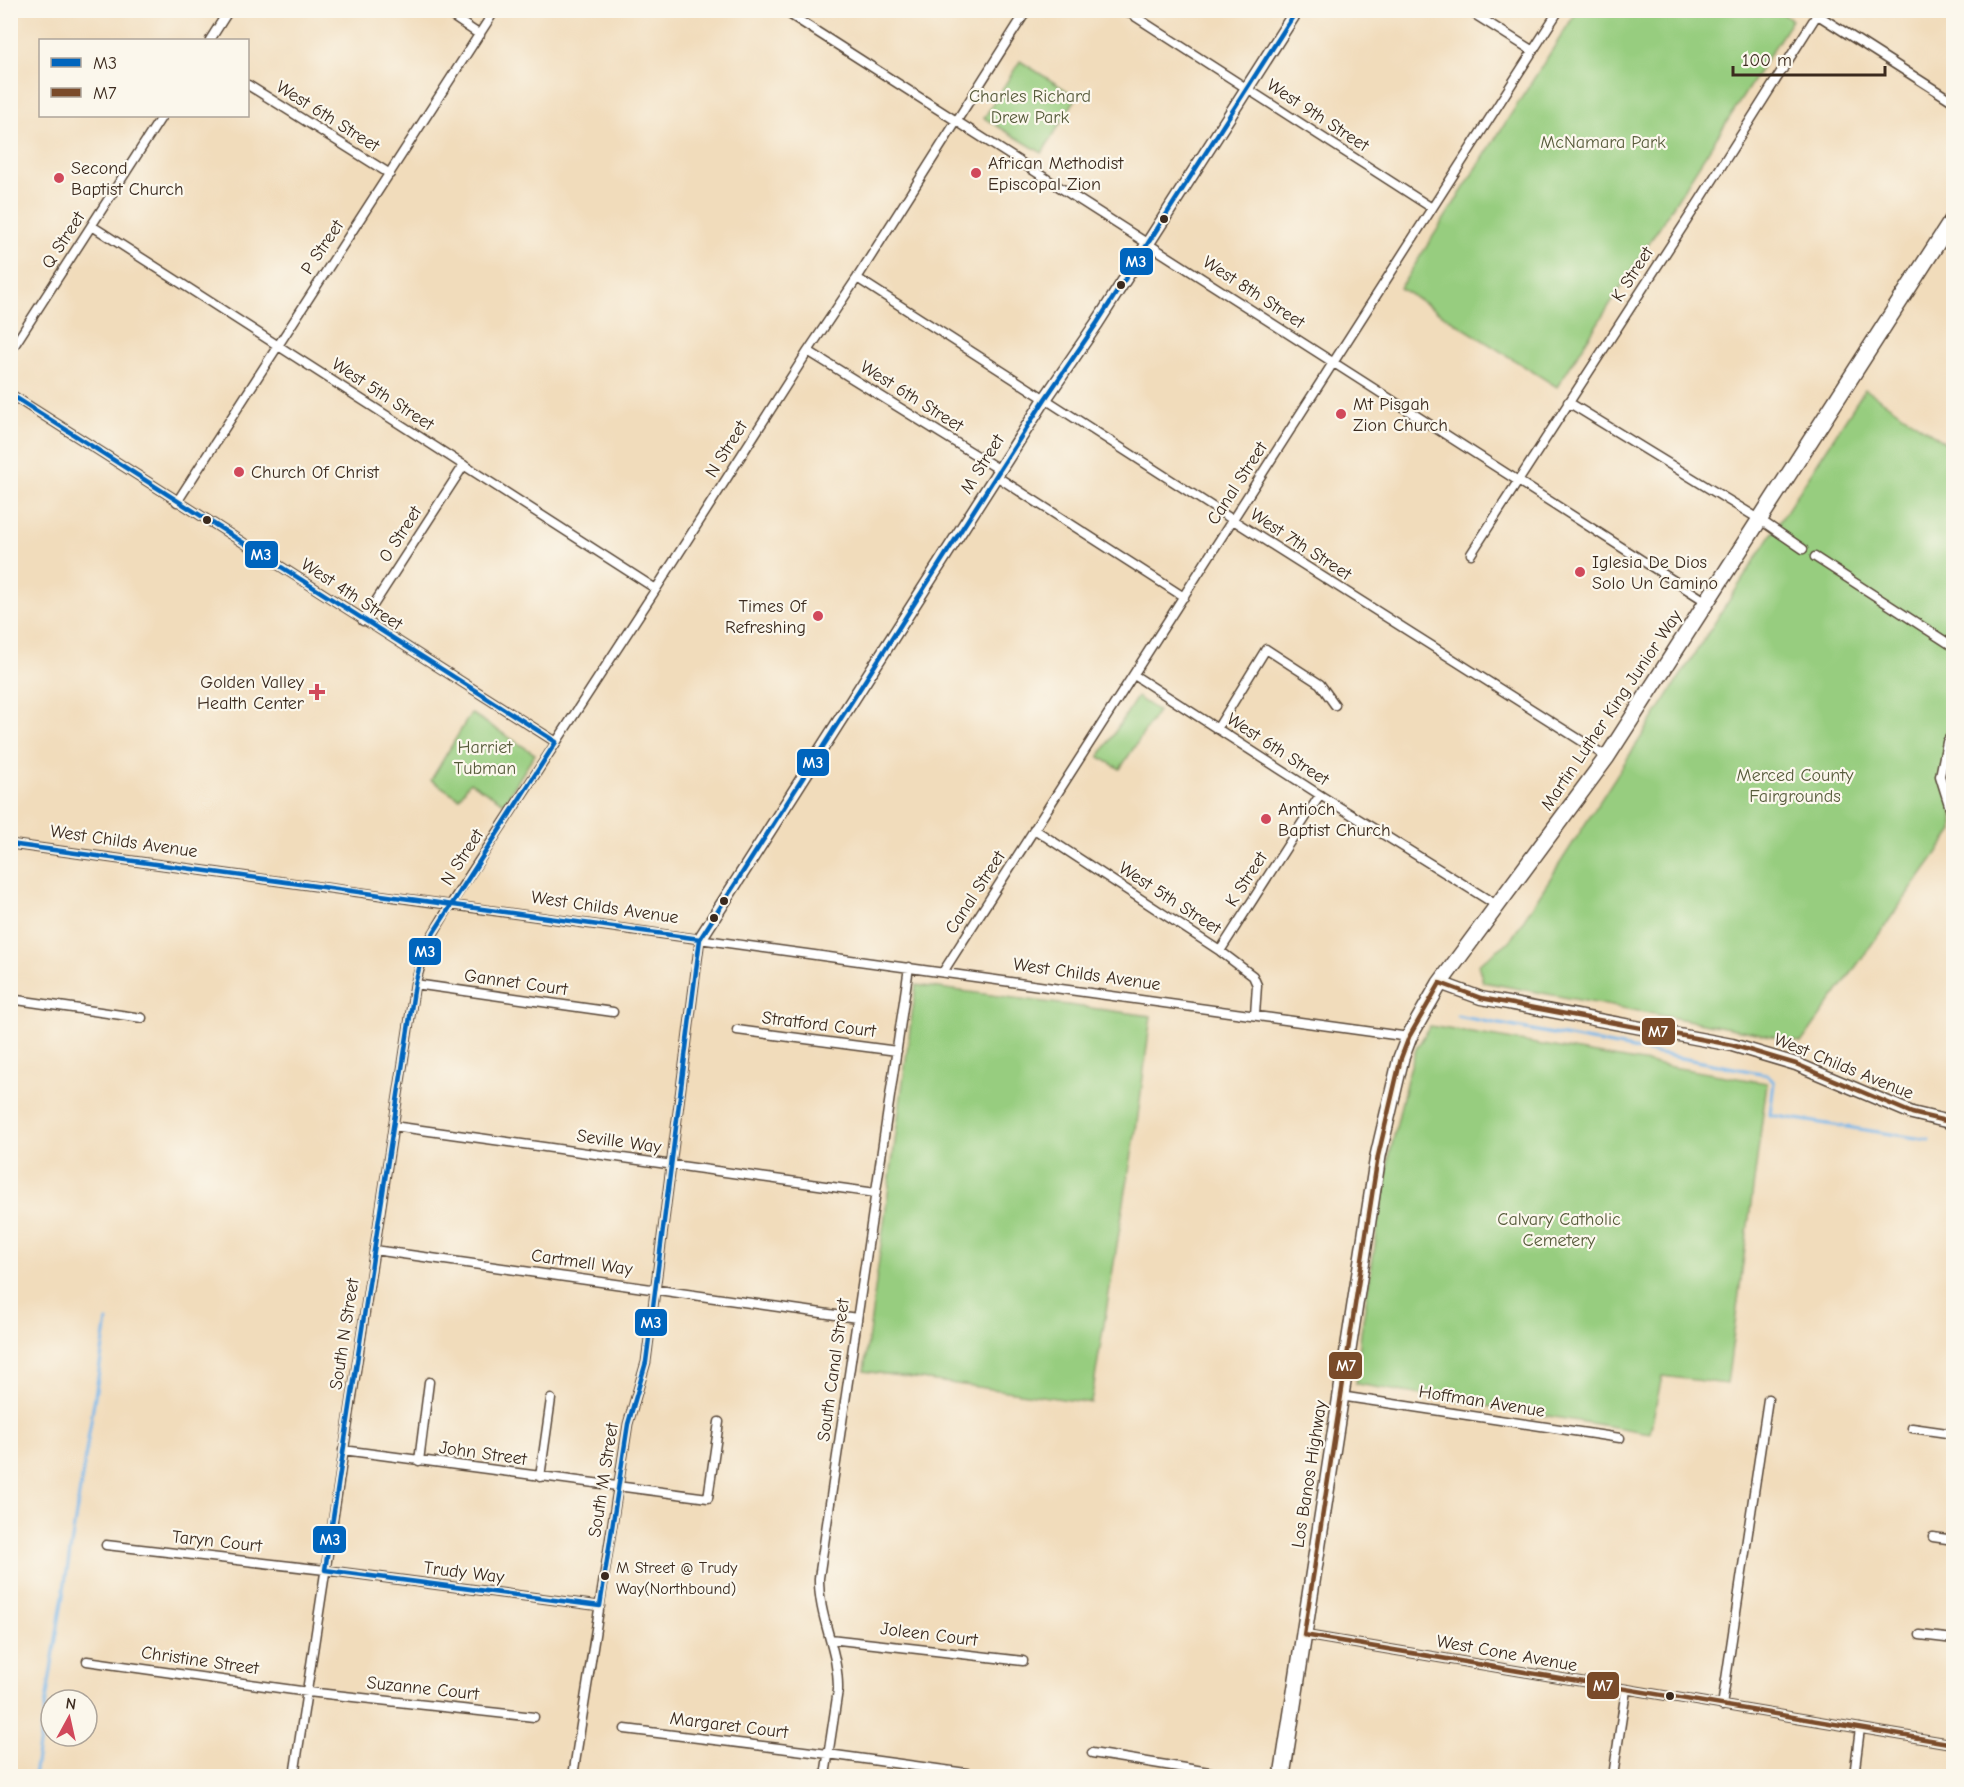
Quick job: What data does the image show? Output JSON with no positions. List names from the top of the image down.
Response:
{
  "streets": {
    "highway": ["Martin Luther King Junior Way", "Los Banos Highway"],
    "street": [
      "West 9th Street",
      "West 6th Street",
      "Q Street",
      "P Street",
      "K Street",
      "West 8th Street",
      "West 5th Street",
      "N Street",
      "M Street",
      "Canal Street",
      "O Street",
      "West 7th Street",
      "West 4th Street",
      "West Childs Avenue",
      "Gannet Court",
      "Stratford Court",
      "Seville Way",
      "Cartmell Way",
      "South N Street",
      "South Canal Street",
      "Hoffman Avenue",
      "John Street",
      "South M Street",
      "Taryn Court",
      "Trudy Way",
      "Joleen Court",
      "West Cone Avenue",
      "Christine Street",
      "Suzanne Court",
      "Margaret Court"
    ]
  },
  "crossings": [
    ["West 9th Street", "M Street"],
    ["West 9th Street", "Canal Street"],
    ["West 6th Street", "P Street"],
    ["West 6th Street", "K Street"],
    ["West 6th Street", "N Street"],
    ["West 6th Street", "M Street"],
    ["West 6th Street", "Canal Street"],
    ["West 6th Street", "Martin Luther King Junior Way"],
    ["Q Street", "West 5th Street"],
    ["P Street", "West 5th Street"],
    ["P Street", "West 4th Street"],
    ["K Street", "West 8th Street"],
    ["K Street", "West 5th Street"],
    ["West 8th Street", "N Street"],
    ["West 8th Street", "M Street"],
    ["West 8th Street", "Canal Street"],
    ["West 8th Street", "Martin Luther King Junior Way"],
    ["West 5th Street", "N Street"],
    ["West 5th Street", "Canal Street"],
    ["West 5th Street", "O Street"],
    ["West 5th Street", "West Childs Avenue"],
    ["N Street", "West 7th Street"],
    ["N Street", "West 4th Street"],
    ["N Street", "West Childs Avenue"],
    ["N Street", "South N Street"],
    ["M Street", "West 7th Street"],
    ["M Street", "West Childs Avenue"],
    ["M Street", "South M Street"],
    ["Canal Street", "West 7th Street"],
    ["Canal Street", "West Childs Avenue"],
    ["O Street", "West 4th Street"],
    ["West 7th Street", "Martin Luther King Junior Way"],
    ["Martin Luther King Junior Way", "West Childs Avenue"],
    ["Martin Luther King Junior Way", "Los Banos Highway"],
    ["West Childs Avenue", "South N Street"],
    ["West Childs Avenue", "South Canal Street"],
    ["West Childs Avenue", "Los Banos Highway"],
    ["West Childs Avenue", "South M Street"],
    ["Gannet Court", "South N Street"],
    ["Stratford Court", "South Canal Street"],
    ["Seville Way", "South N Street"],
    ["Seville Way", "South Canal Street"],
    ["Seville Way", "South M Street"],
    ["Cartmell Way", "South N Street"],
    ["Cartmell Way", "South Canal Street"],
    ["Cartmell Way", "South M Street"],
    ["South N Street", "John Street"],
    ["South N Street", "Taryn Court"],
    ["South N Street", "Trudy Way"],
    ["South N Street", "Christine Street"],
    ["South N Street", "Suzanne Court"],
    ["South Canal Street", "Joleen Court"],
    ["South Canal Street", "Margaret Court"],
    ["Hoffman Avenue", "Los Banos Highway"],
    ["John Street", "South M Street"],
    ["Los Banos Highway", "West Cone Avenue"],
    ["South M Street", "Trudy Way"],
    ["Taryn Court", "Trudy Way"],
    ["Christine Street", "Suzanne Court"]
  ],
  "parks": [
    "Charles Richard Drew Park",
    "McNamara Park",
    "Harriet Tubman",
    "Merced County Fairgrounds",
    "Calvary Catholic Cemetery"
  ],
  "places": {
    "other": [
      "African Methodist Episcopal Zion",
      "Second Baptist Church",
      "Mt Pisgah Zion Church",
      "Church Of Christ",
      "Iglesia De Dios Solo Un Camino",
      "Times Of Refreshing",
      "Antioch Baptist Church",
      "M Street @ Trudy Way(Northbound)"
    ],
    "health": ["Golden Valley Health Center"]
  },
  "lines": ["transit line M3", "transit line M7"],
  "legend": ["M3", "M7"],
  "scale_bar": "100 m",
  "north": "top"
}
